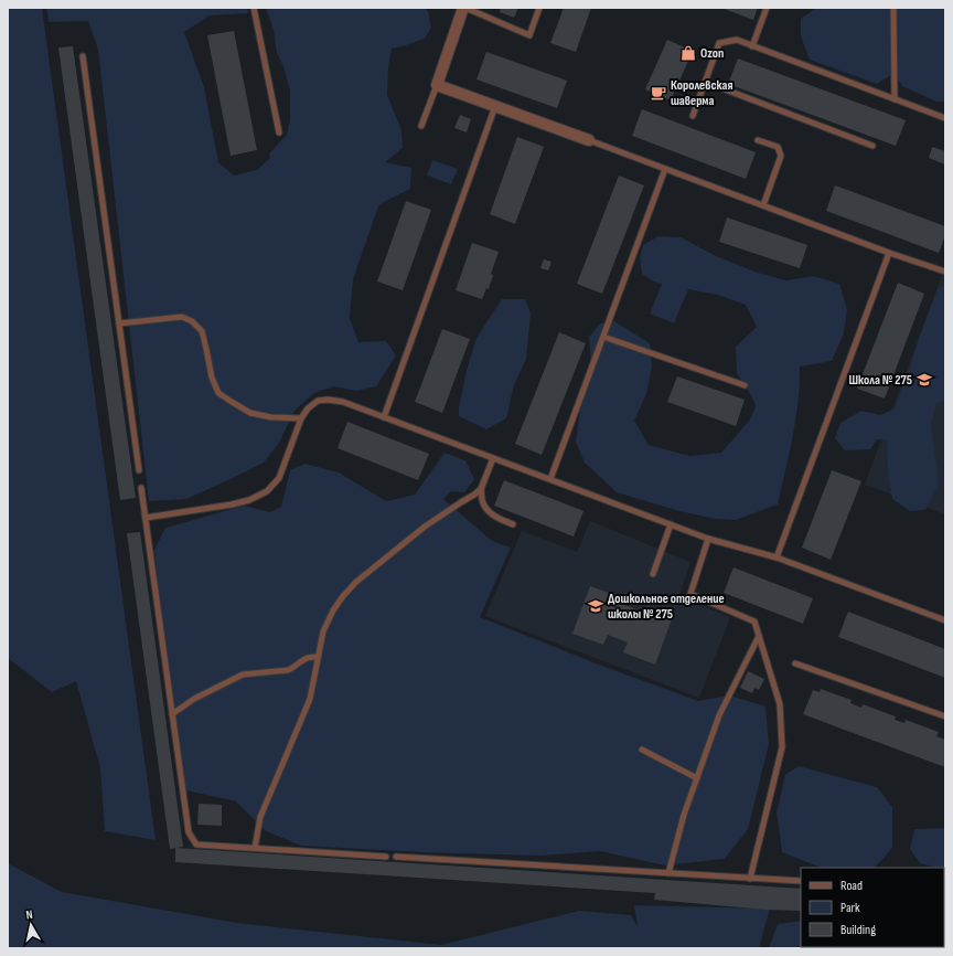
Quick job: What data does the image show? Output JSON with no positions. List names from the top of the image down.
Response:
{
  "places": {
    "shop": ["Ozon"],
    "cafe": ["Королевская шаверма"],
    "school or university": ["Школа № 275", "Дошкольное отделение школы № 275"]
  },
  "legend": ["Road", "Park", "Building"],
  "north": "top"
}
